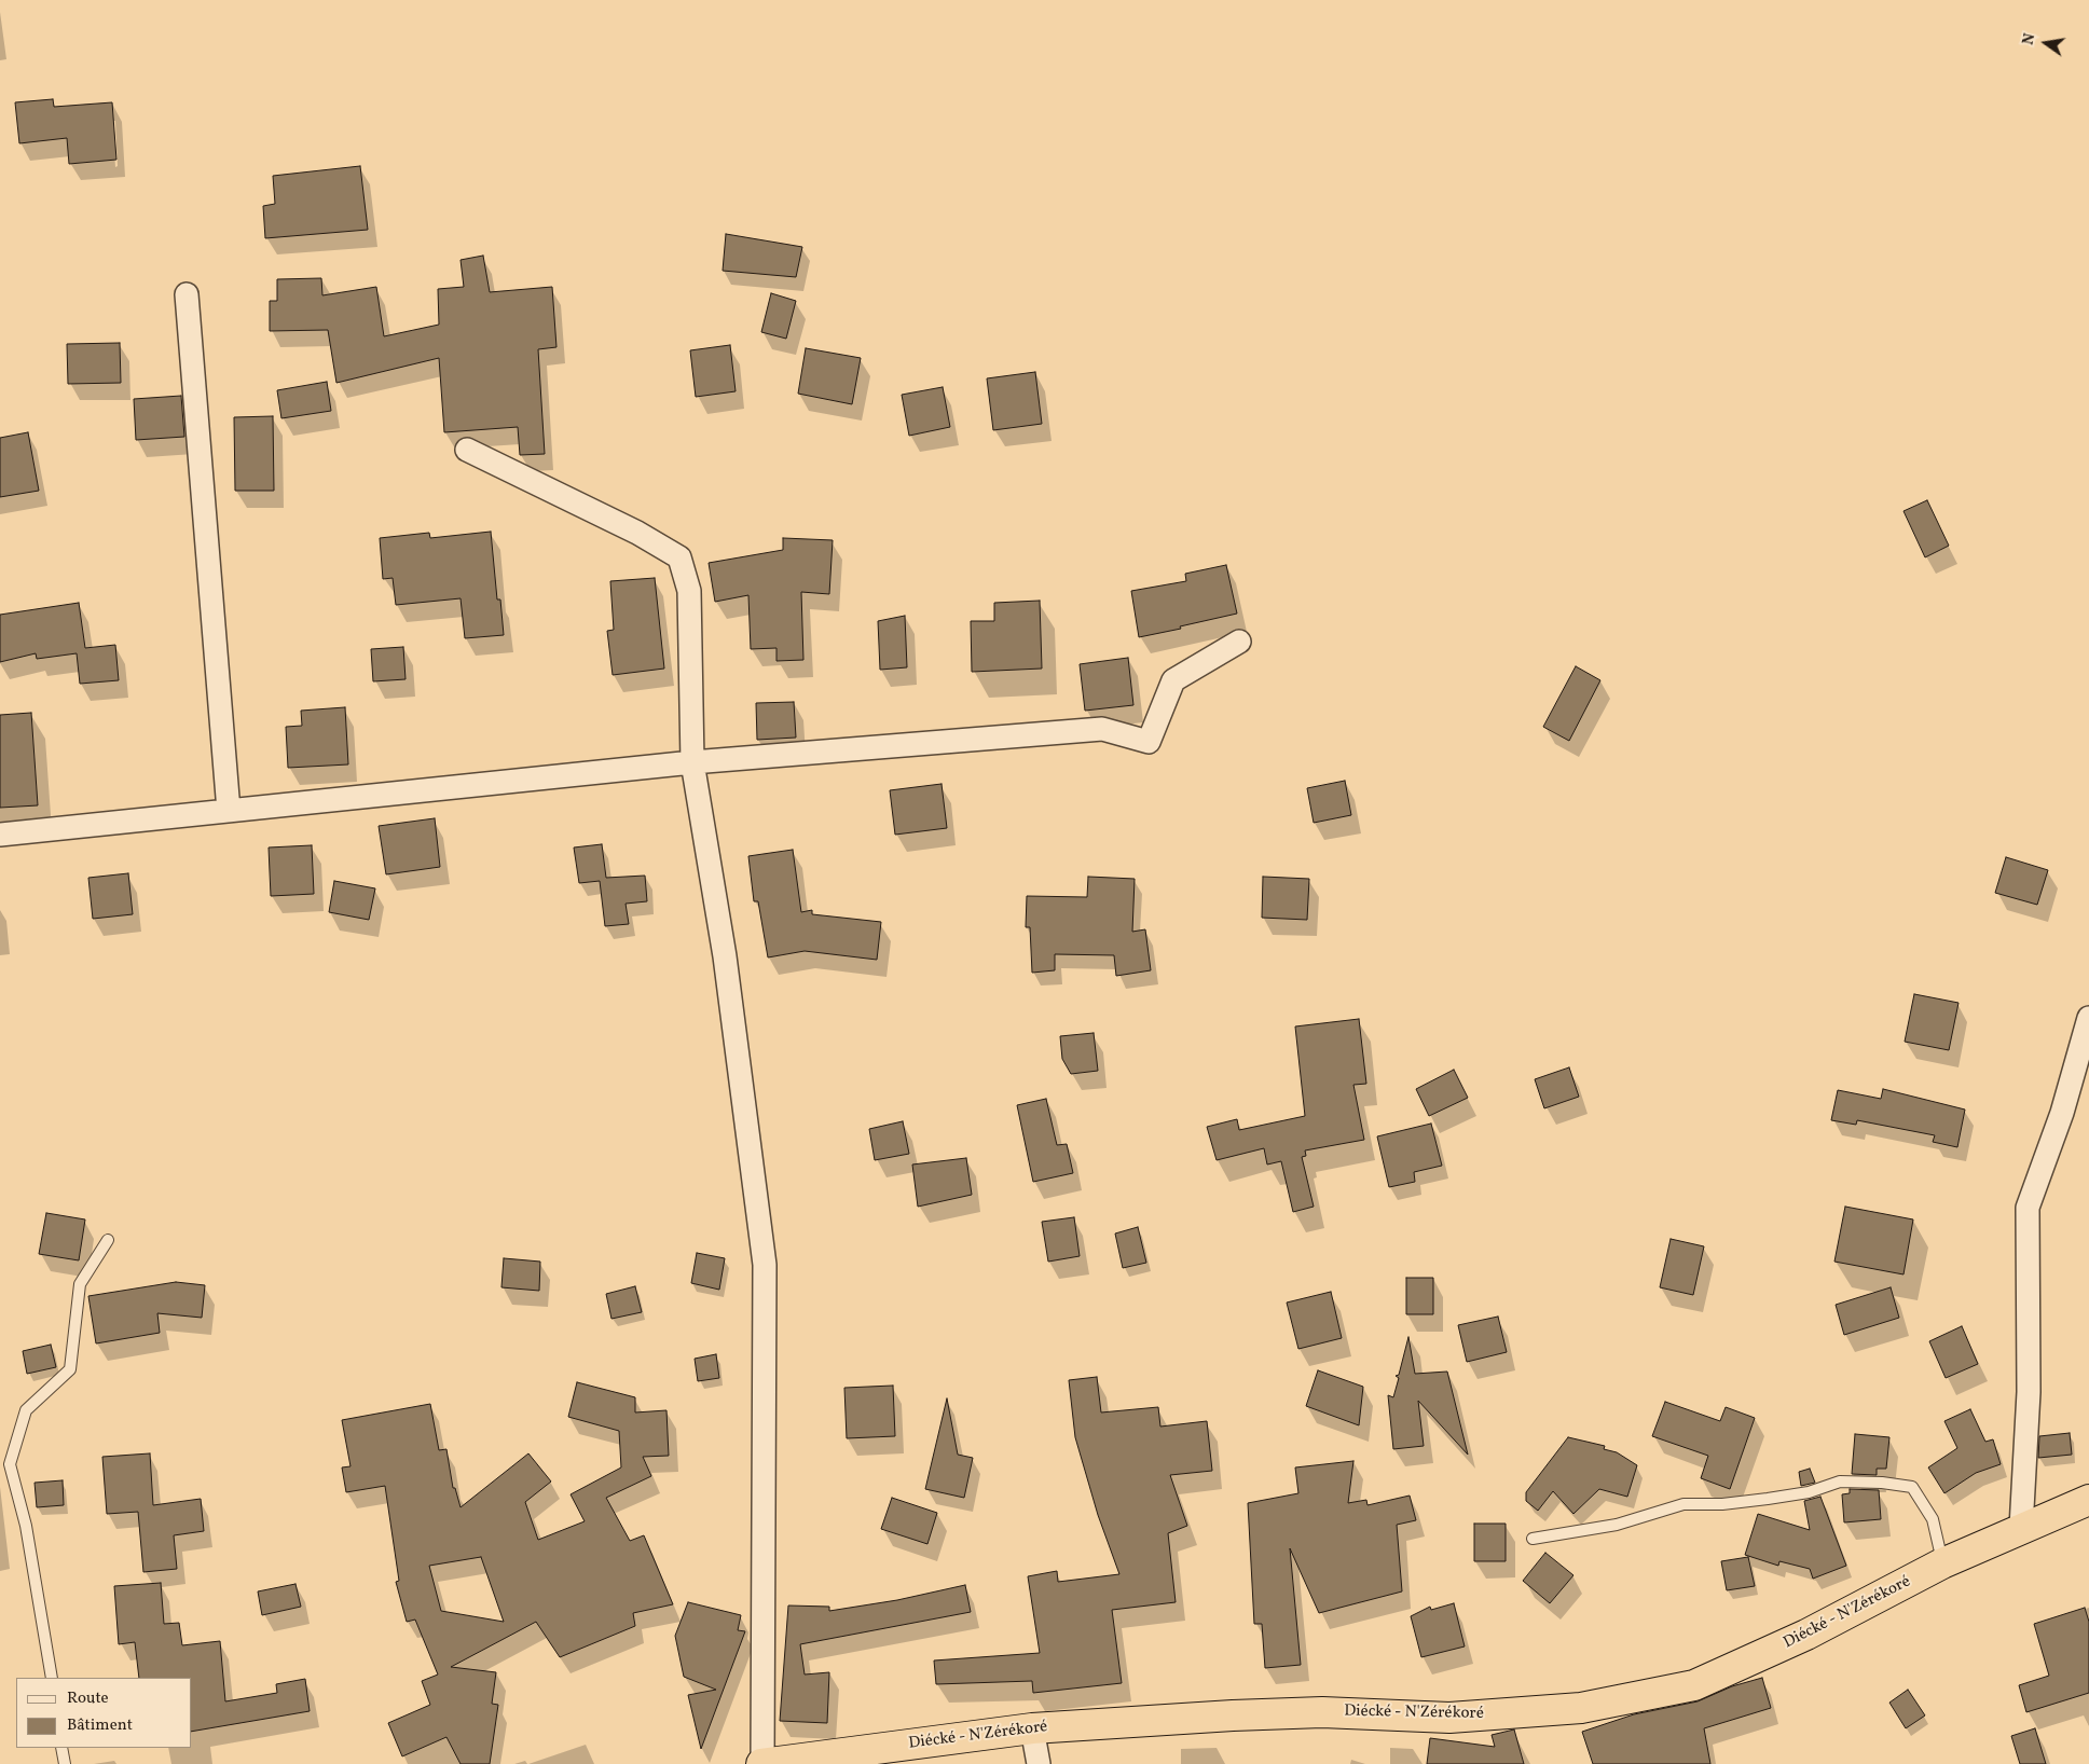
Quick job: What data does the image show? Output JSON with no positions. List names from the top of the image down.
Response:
{
  "streets": {
    "highway": ["Diécké - N'Zérékoré"]
  },
  "legend": ["Route", "Bâtiment"],
  "north": "left"
}
